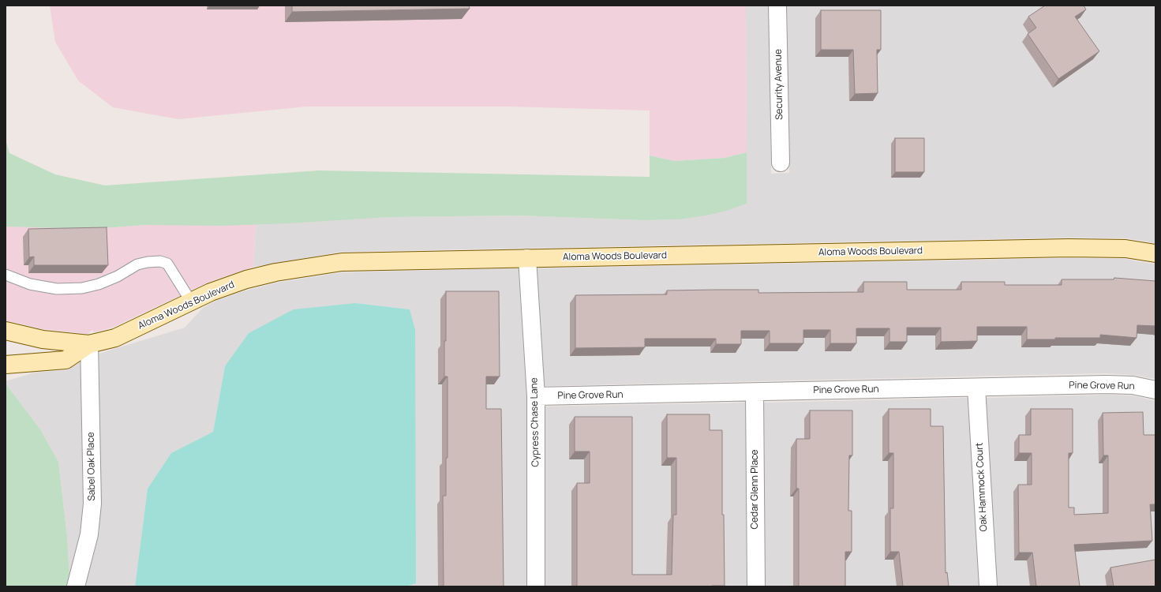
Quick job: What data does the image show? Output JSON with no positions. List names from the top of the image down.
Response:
{
  "streets": {
    "street": [
      "Security Avenue",
      "Aloma Woods Boulevard",
      "Pine Grove Run",
      "Cypress Chase Lane",
      "Sabel Oak Place",
      "Oak Hammock Court",
      "Cedar Glenn Place"
    ]
  },
  "crossings": [
    ["Aloma Woods Boulevard", "Cypress Chase Lane"],
    ["Aloma Woods Boulevard", "Sabel Oak Place"],
    ["Pine Grove Run", "Cypress Chase Lane"],
    ["Pine Grove Run", "Oak Hammock Court"],
    ["Pine Grove Run", "Cedar Glenn Place"]
  ]
}
